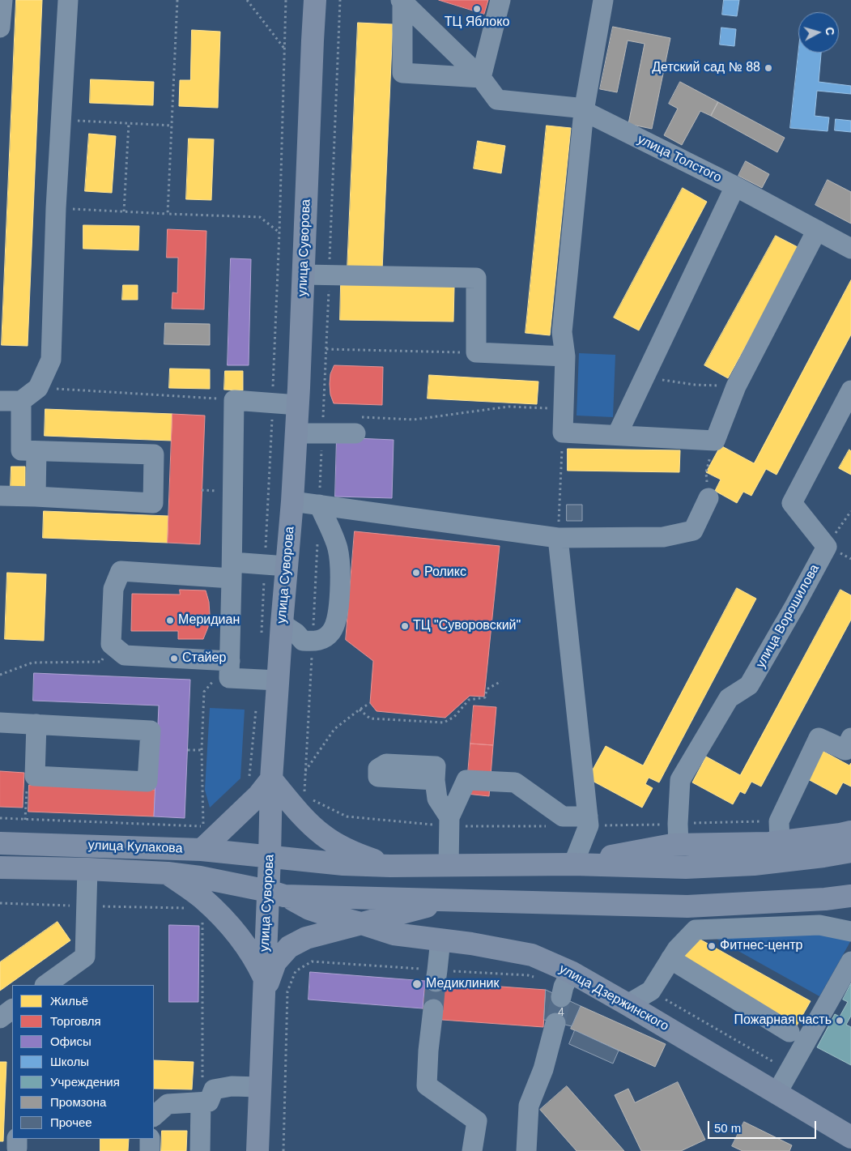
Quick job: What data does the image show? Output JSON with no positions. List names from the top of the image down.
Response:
{
  "streets": {
    "main road": ["улица Суворова", "улица Кулакова", "улица Дзержинского"],
    "street": ["улица Толстого", "улица Ворошилова"]
  },
  "crossings": [
    ["улица Суворова", "улица Кулакова"],
    ["улица Суворова", "улица Дзержинского"],
    ["улица Кулакова", "улица Дзержинского"]
  ],
  "places": [
    "ТЦ Яблоко",
    "Детский сад № 88",
    "Роликс",
    "Меридиан",
    "ТЦ \"Суворовский\"",
    "Стайер",
    "Фитнес-центр",
    "Медиклиник",
    "Пожарная часть"
  ],
  "house_numbers": ["4"],
  "legend": [
    "Жильё",
    "Торговля",
    "Офисы",
    "Школы",
    "Учреждения",
    "Промзона",
    "Прочее"
  ],
  "scale_bar": "50 m",
  "north": "right"
}
